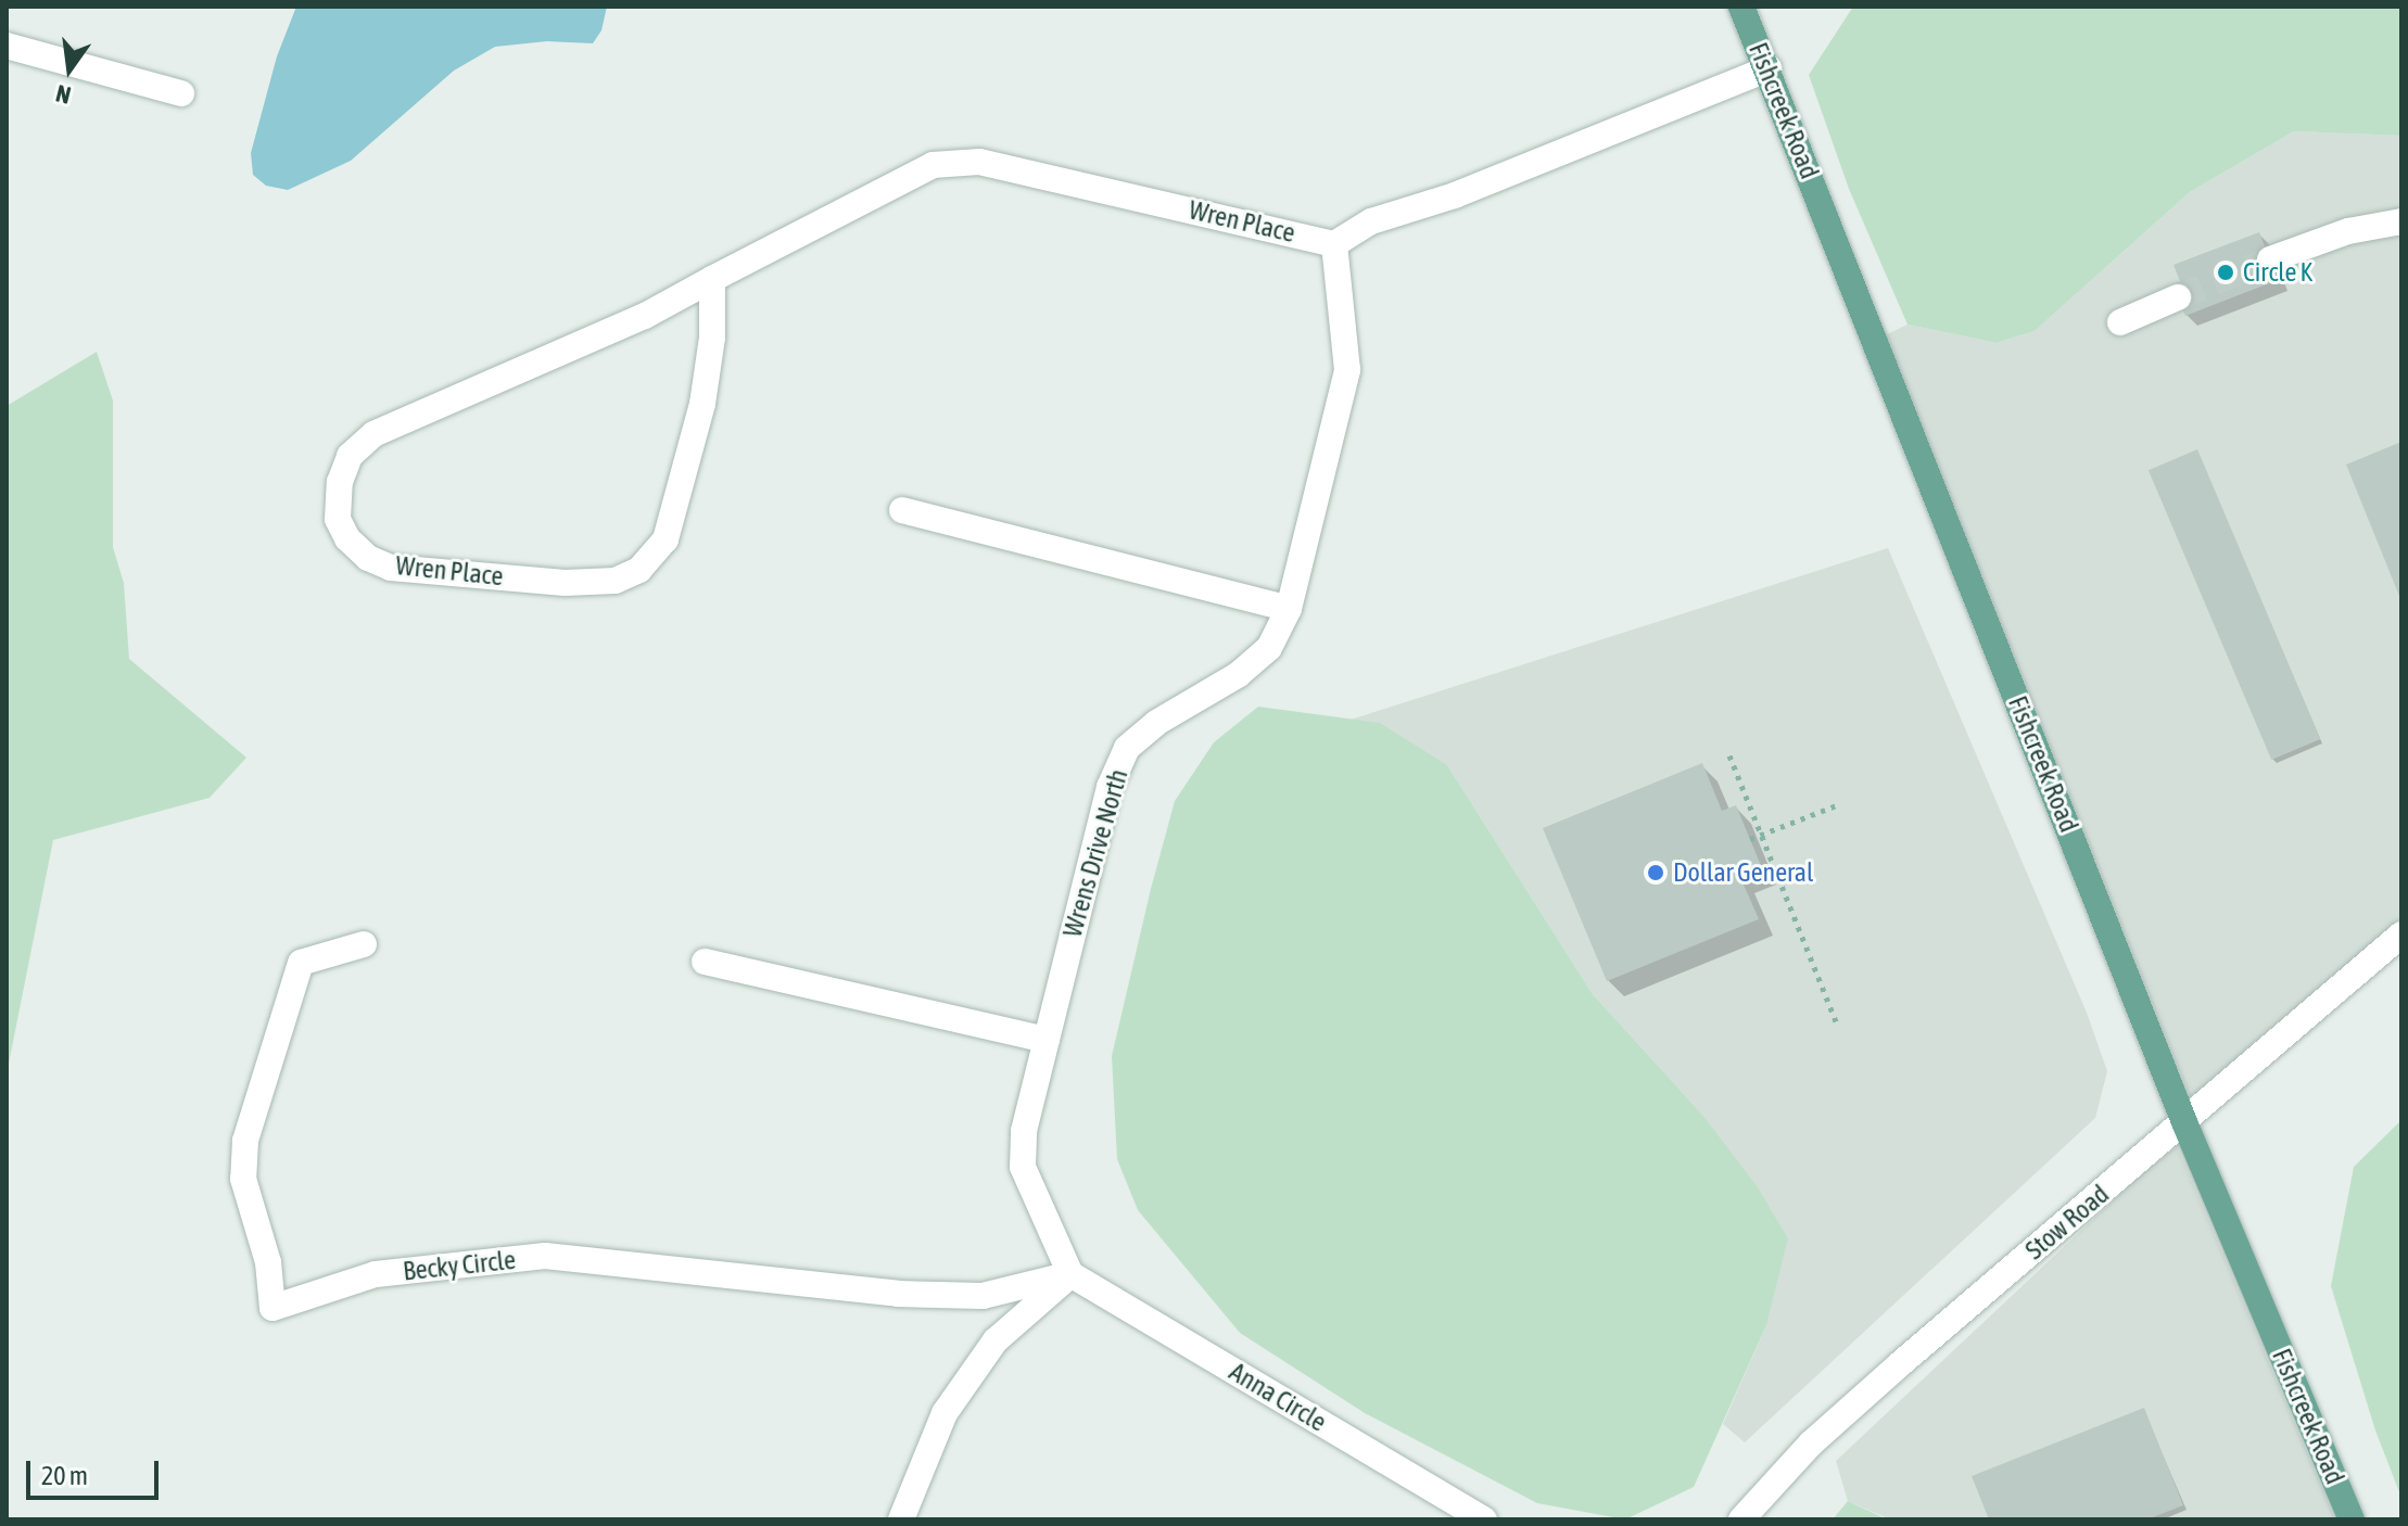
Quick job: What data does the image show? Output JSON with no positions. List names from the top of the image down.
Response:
{
  "streets": {
    "main road": ["Fishcreek Road"],
    "street": [
      "Wren Place",
      "Wrens Drive North",
      "Stow Road",
      "Becky Circle",
      "Anna Circle"
    ]
  },
  "crossings": [
    ["Fishcreek Road", "Stow Road"],
    ["Wren Place", "Wrens Drive North"],
    ["Wrens Drive North", "Becky Circle"],
    ["Wrens Drive North", "Anna Circle"],
    ["Becky Circle", "Anna Circle"]
  ],
  "places": ["Circle K", "Dollar General"],
  "scale_bar": "20 m",
  "north": "bottom"
}
